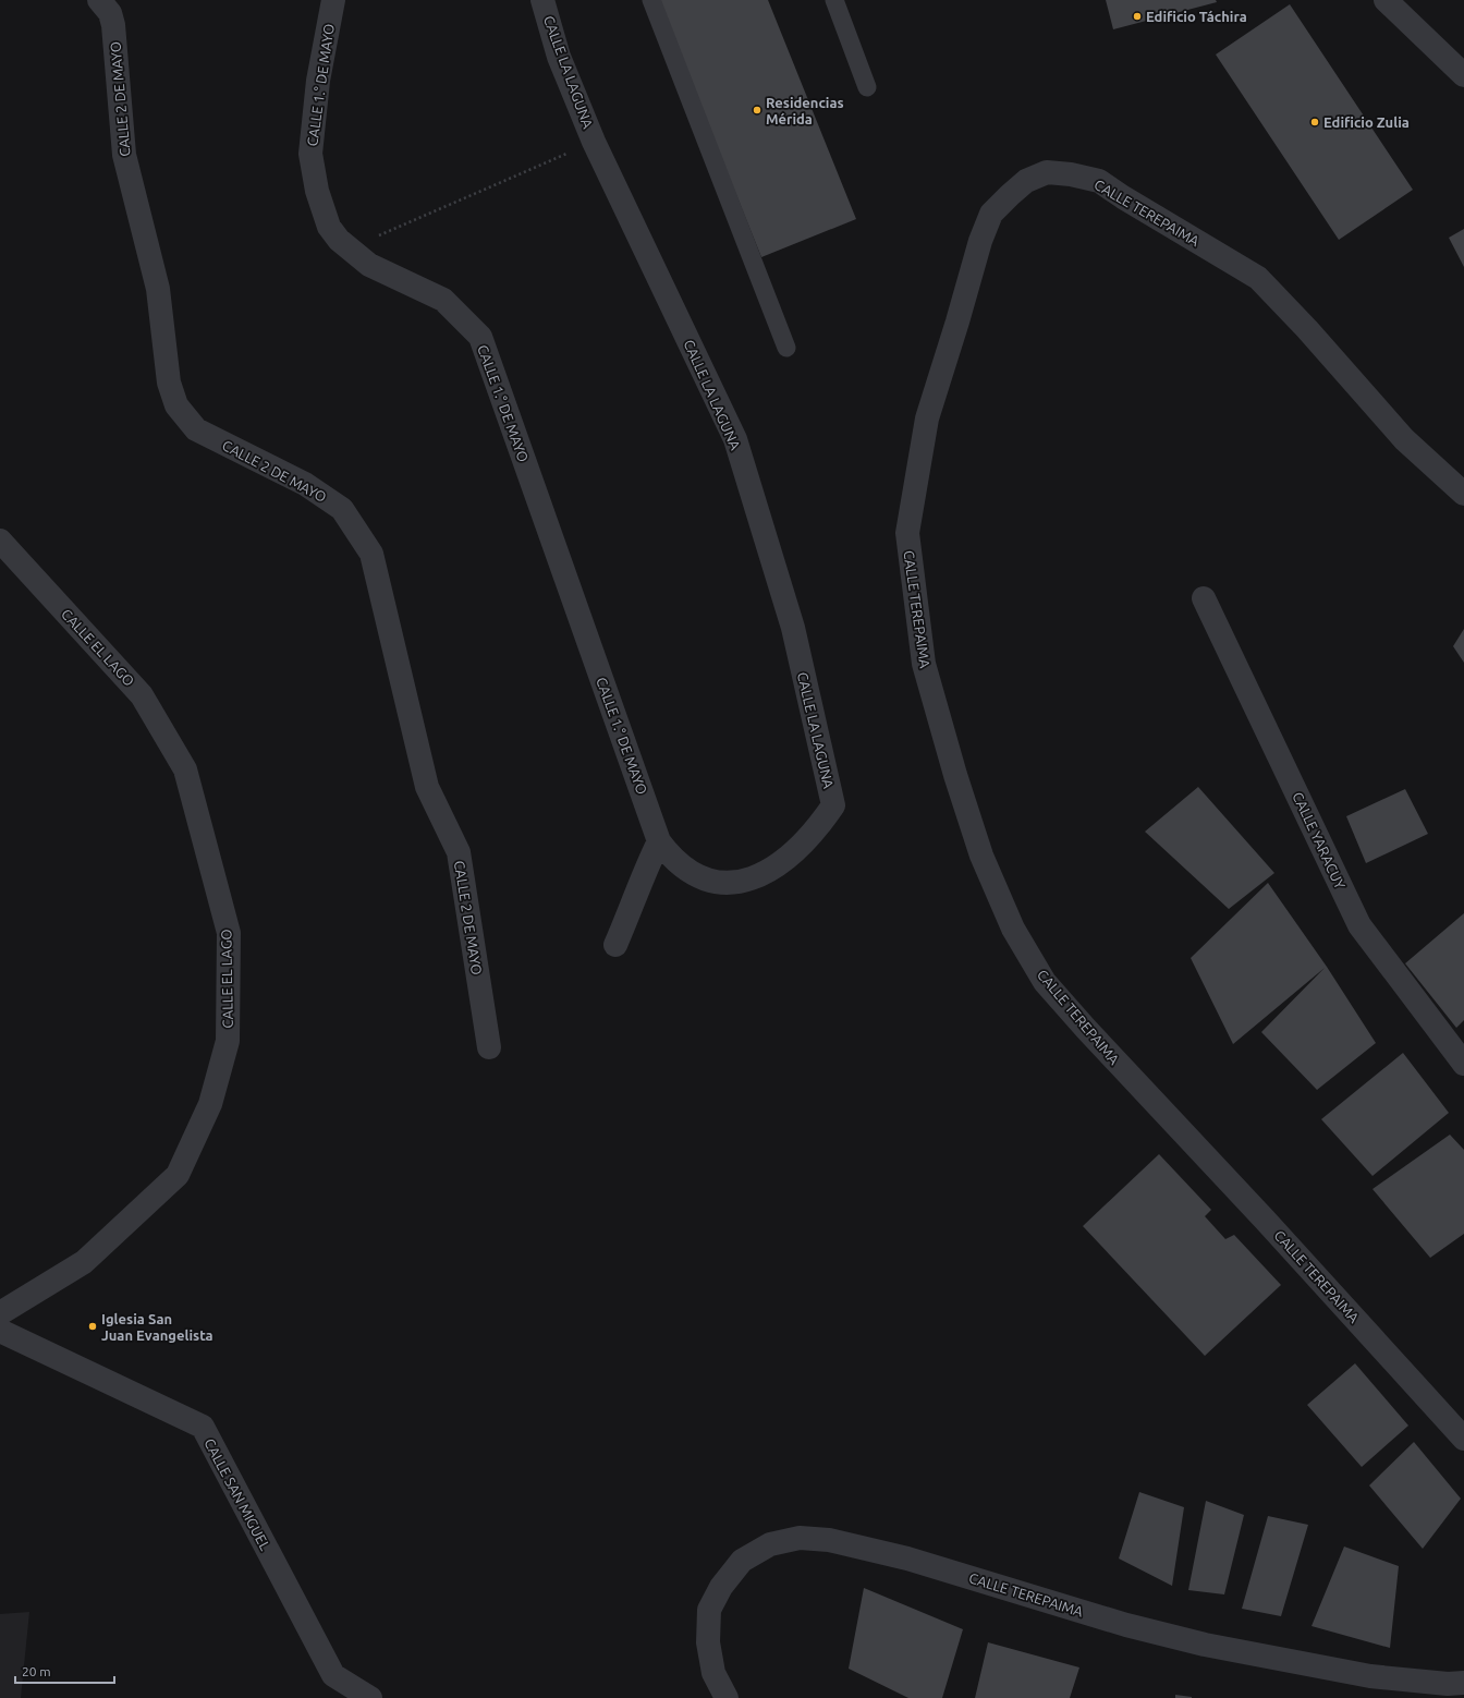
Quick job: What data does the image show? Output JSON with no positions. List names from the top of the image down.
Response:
{
  "streets": {
    "street": [
      "CALLE LA LAGUNA",
      "CALLE 1.° DE MAYO",
      "CALLE 2 DE MAYO",
      "CALLE TEREPAIMA",
      "CALLE EL LAGO",
      "CALLE YARACUY",
      "CALLE SAN MIGUEL"
    ]
  },
  "crossings": [
    ["CALLE LA LAGUNA", "CALLE 1.° DE MAYO"]
  ],
  "places": [
    "Edificio Táchira",
    "Residencias Mérida",
    "Edificio Zulia",
    "Iglesia San Juan Evangelista"
  ],
  "scale_bar": "20 m"
}
